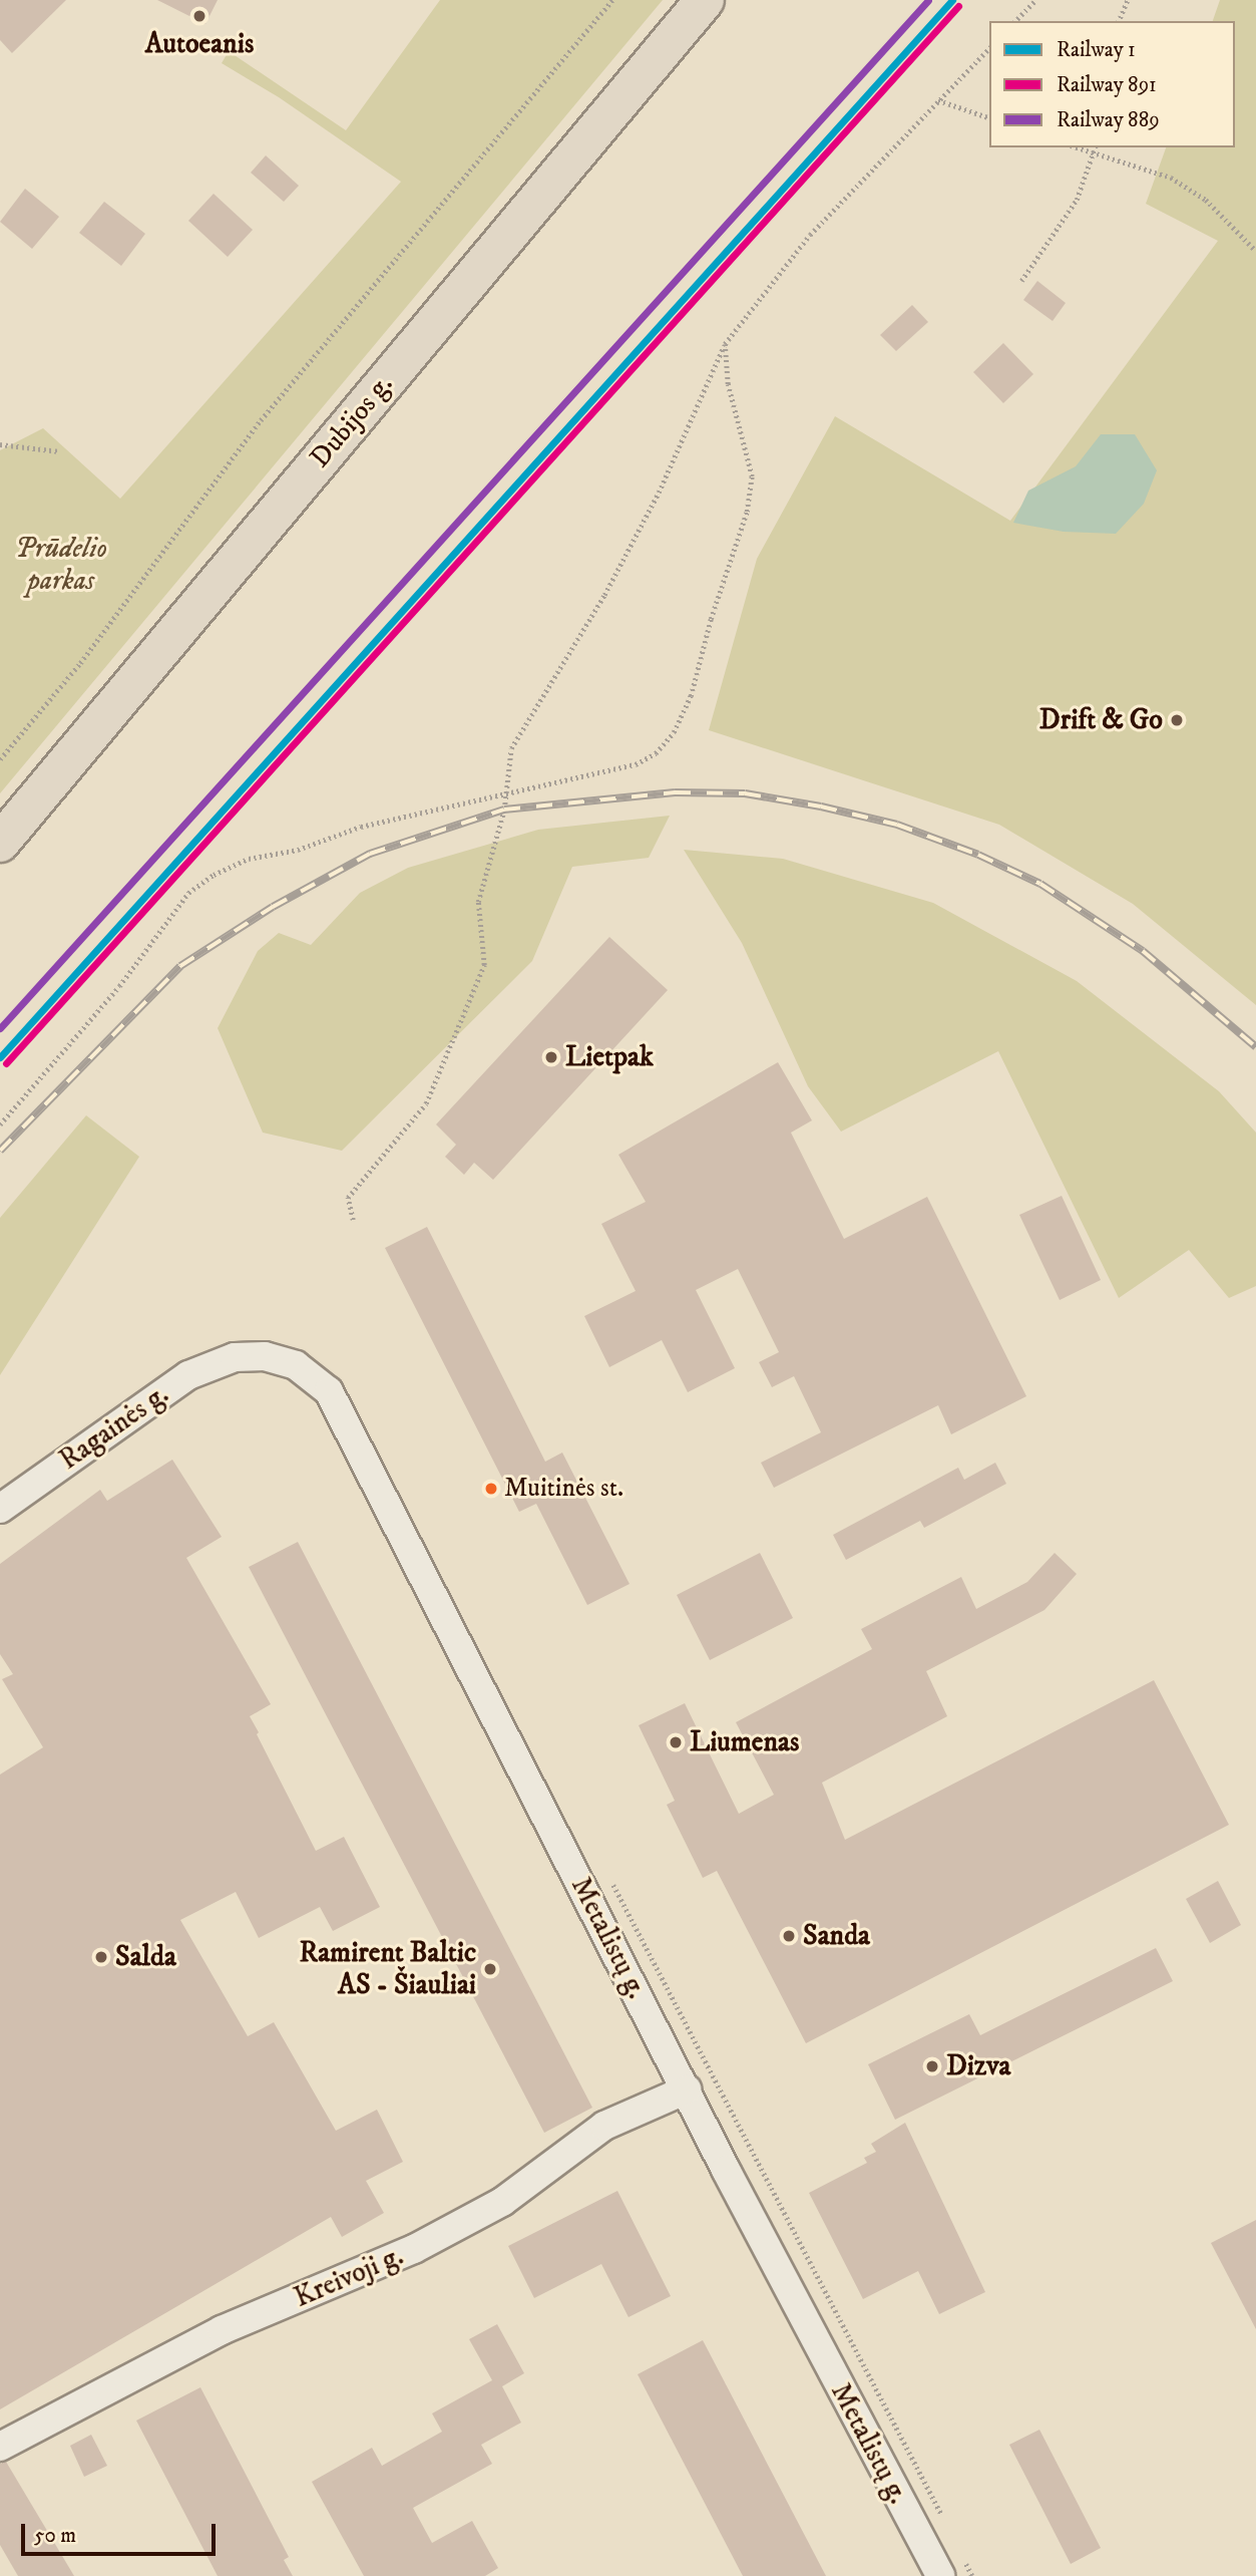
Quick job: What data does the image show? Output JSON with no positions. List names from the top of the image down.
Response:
{
  "streets": {
    "main road": ["Dubijos g."],
    "street": ["Ragainės g.", "Metalistų g.", "Kreivoji g."]
  },
  "crossings": [
    ["Ragainės g.", "Metalistų g."],
    ["Metalistų g.", "Kreivoji g."]
  ],
  "parks": ["Prūdelio parkas"],
  "places": [
    "Autoeanis",
    "Drift & Go",
    "Lietpak",
    "Muitinės st.",
    "Liumenas",
    "Sanda",
    "Salda",
    "Ramirent Baltic AS - Šiauliai",
    "Dizva"
  ],
  "lines": ["rail line 1", "rail line 889", "rail line 891"],
  "legend": ["Railway 1", "Railway 891", "Railway 889"],
  "scale_bar": "50 m"
}
